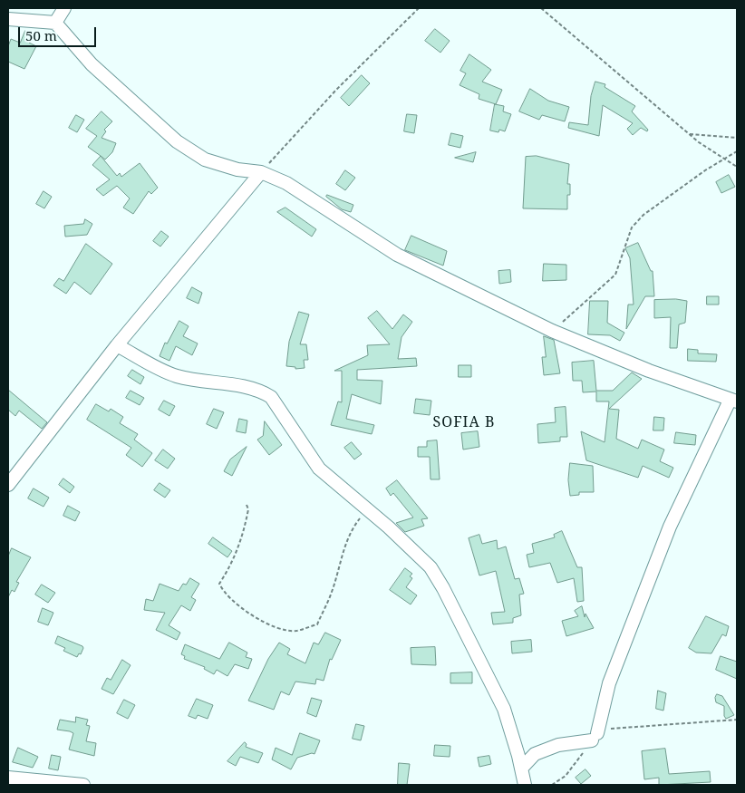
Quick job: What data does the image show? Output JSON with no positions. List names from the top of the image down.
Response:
{
  "districts": ["SOFIA B"],
  "scale_bar": "50 m"
}
